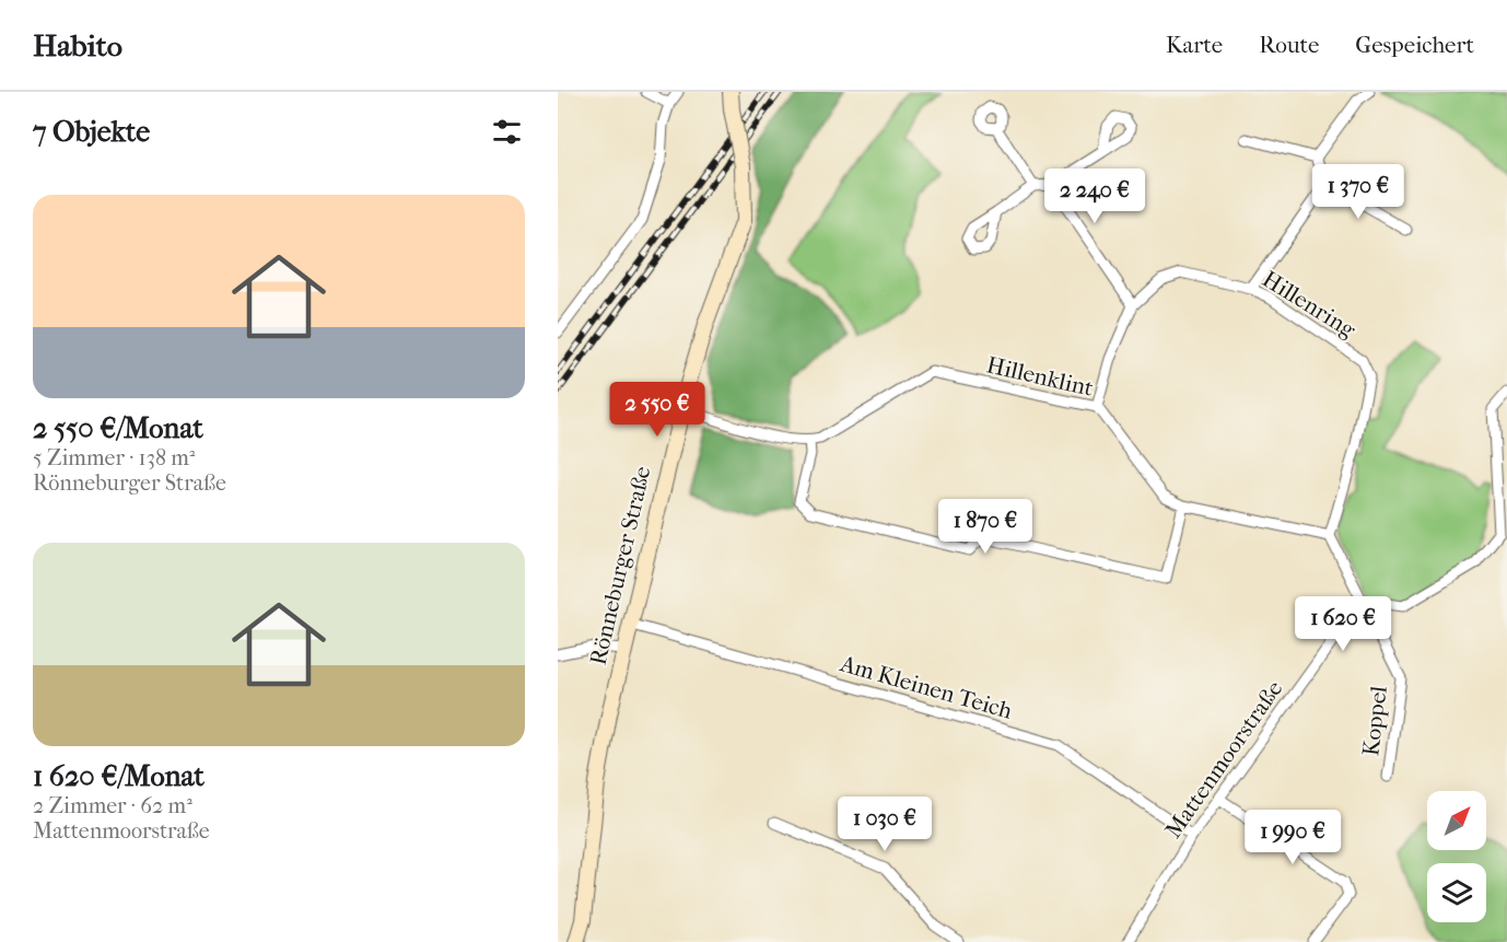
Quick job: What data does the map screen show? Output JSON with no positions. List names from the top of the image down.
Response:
{
  "streets": {
    "street": [
      "Hillenring",
      "Hillenklint",
      "Rönneburger Straße",
      "Am Kleinen Teich",
      "Koppel",
      "Mattenmoorstraße"
    ]
  },
  "crossings": [
    ["Hillenring", "Hillenklint"],
    ["Rönneburger Straße", "Am Kleinen Teich"],
    ["Am Kleinen Teich", "Mattenmoorstraße"],
    ["Koppel", "Mattenmoorstraße"]
  ],
  "north": "top right",
  "page": {
    "header": "Habito",
    "nav": ["Karte", "Route", "Gespeichert"],
    "heading": "7 Objekte",
    "price": [
      "1 370 €",
      "2 240 €",
      "2 550 €",
      "1 870 €",
      "1 620 €",
      "1 030 €",
      "1 990 €"
    ],
    "list": [
      {
        "name": "2 550 €/Monat",
        "note": "5 Zimmer · 138 m² · Rönneburger Straße"
      },
      {
        "name": "1 620 €/Monat",
        "note": "2 Zimmer · 62 m² · Mattenmoorstraße"
      }
    ]
  }
}
